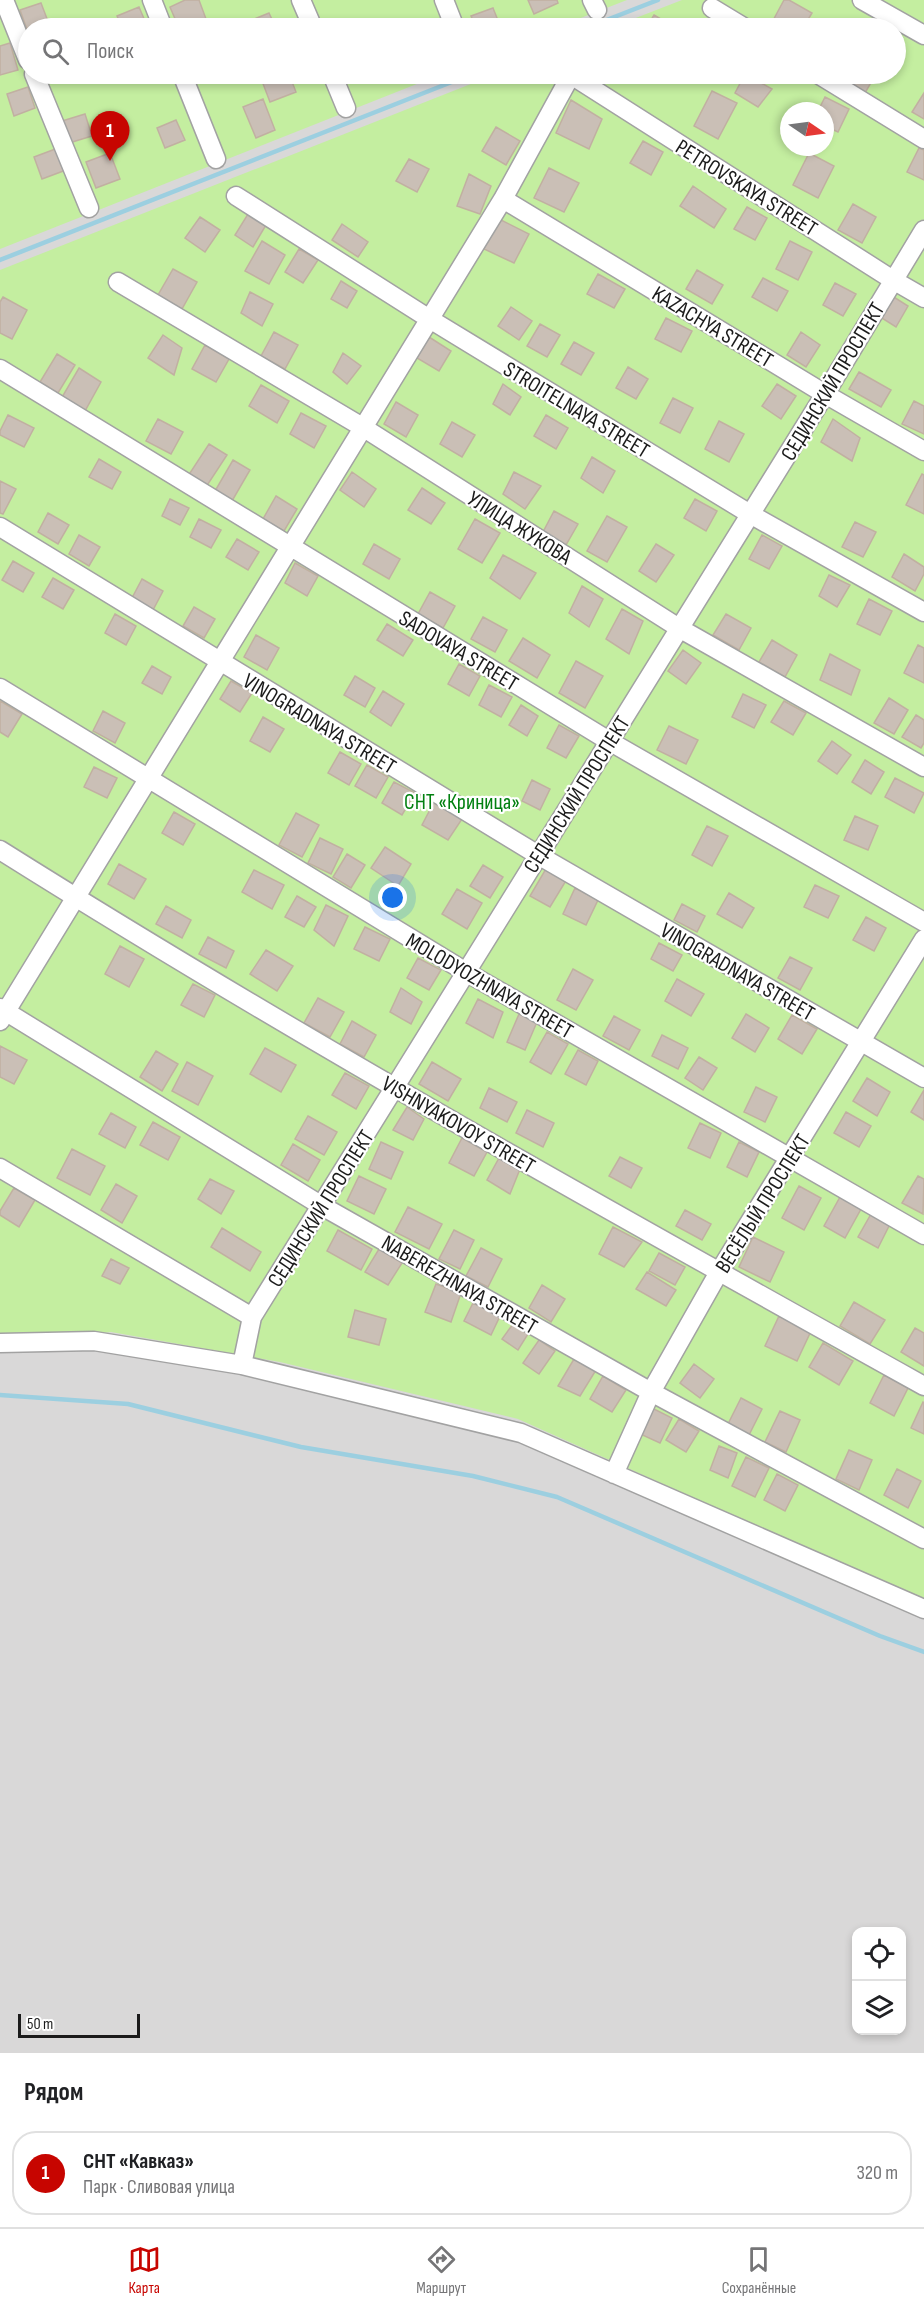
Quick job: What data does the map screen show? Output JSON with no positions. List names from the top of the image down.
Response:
{
  "streets": {
    "street": [
      "PETROVSKAYA STREET",
      "KAZACHYA STREET",
      "СЕДИНСКИЙ ПРОСПЕКТ",
      "STROITELNAYA STREET",
      "УЛИЦА ЖУКОВА",
      "SADOVAYA STREET",
      "VINOGRADNAYA STREET",
      "MOLODYOZHNAYA STREET",
      "VISHNYAKOVOY STREET",
      "ВЕСЁЛЫЙ ПРОСПЕКТ",
      "NABEREZHNAYA STREET"
    ]
  },
  "crossings": [
    ["PETROVSKAYA STREET", "KAZACHYA STREET"],
    ["PETROVSKAYA STREET", "СЕДИНСКИЙ ПРОСПЕКТ"],
    ["KAZACHYA STREET", "СЕДИНСКИЙ ПРОСПЕКТ"],
    ["СЕДИНСКИЙ ПРОСПЕКТ", "STROITELNAYA STREET"],
    ["СЕДИНСКИЙ ПРОСПЕКТ", "УЛИЦА ЖУКОВА"],
    ["СЕДИНСКИЙ ПРОСПЕКТ", "SADOVAYA STREET"],
    ["СЕДИНСКИЙ ПРОСПЕКТ", "VINOGRADNAYA STREET"],
    ["СЕДИНСКИЙ ПРОСПЕКТ", "MOLODYOZHNAYA STREET"],
    ["СЕДИНСКИЙ ПРОСПЕКТ", "VISHNYAKOVOY STREET"],
    ["СЕДИНСКИЙ ПРОСПЕКТ", "NABEREZHNAYA STREET"],
    ["VINOGRADNAYA STREET", "ВЕСЁЛЫЙ ПРОСПЕКТ"],
    ["MOLODYOZHNAYA STREET", "ВЕСЁЛЫЙ ПРОСПЕКТ"],
    ["VISHNYAKOVOY STREET", "ВЕСЁЛЫЙ ПРОСПЕКТ"],
    ["ВЕСЁЛЫЙ ПРОСПЕКТ", "NABEREZHNAYA STREET"]
  ],
  "parks": ["СНТ «Криница»"],
  "scale_bar": "50 m",
  "north": "right",
  "page": {
    "search": "Поиск",
    "pins": "1",
    "scale": "50 m",
    "heading": "Рядом",
    "list": [
      {
        "mark": "1",
        "name": "СНТ «Кавказ»",
        "note": "Парк · Сливовая улица",
        "value": "320 m"
      }
    ],
    "nav": ["Карта", "Маршрут", "Сохранённые"]
  }
}
